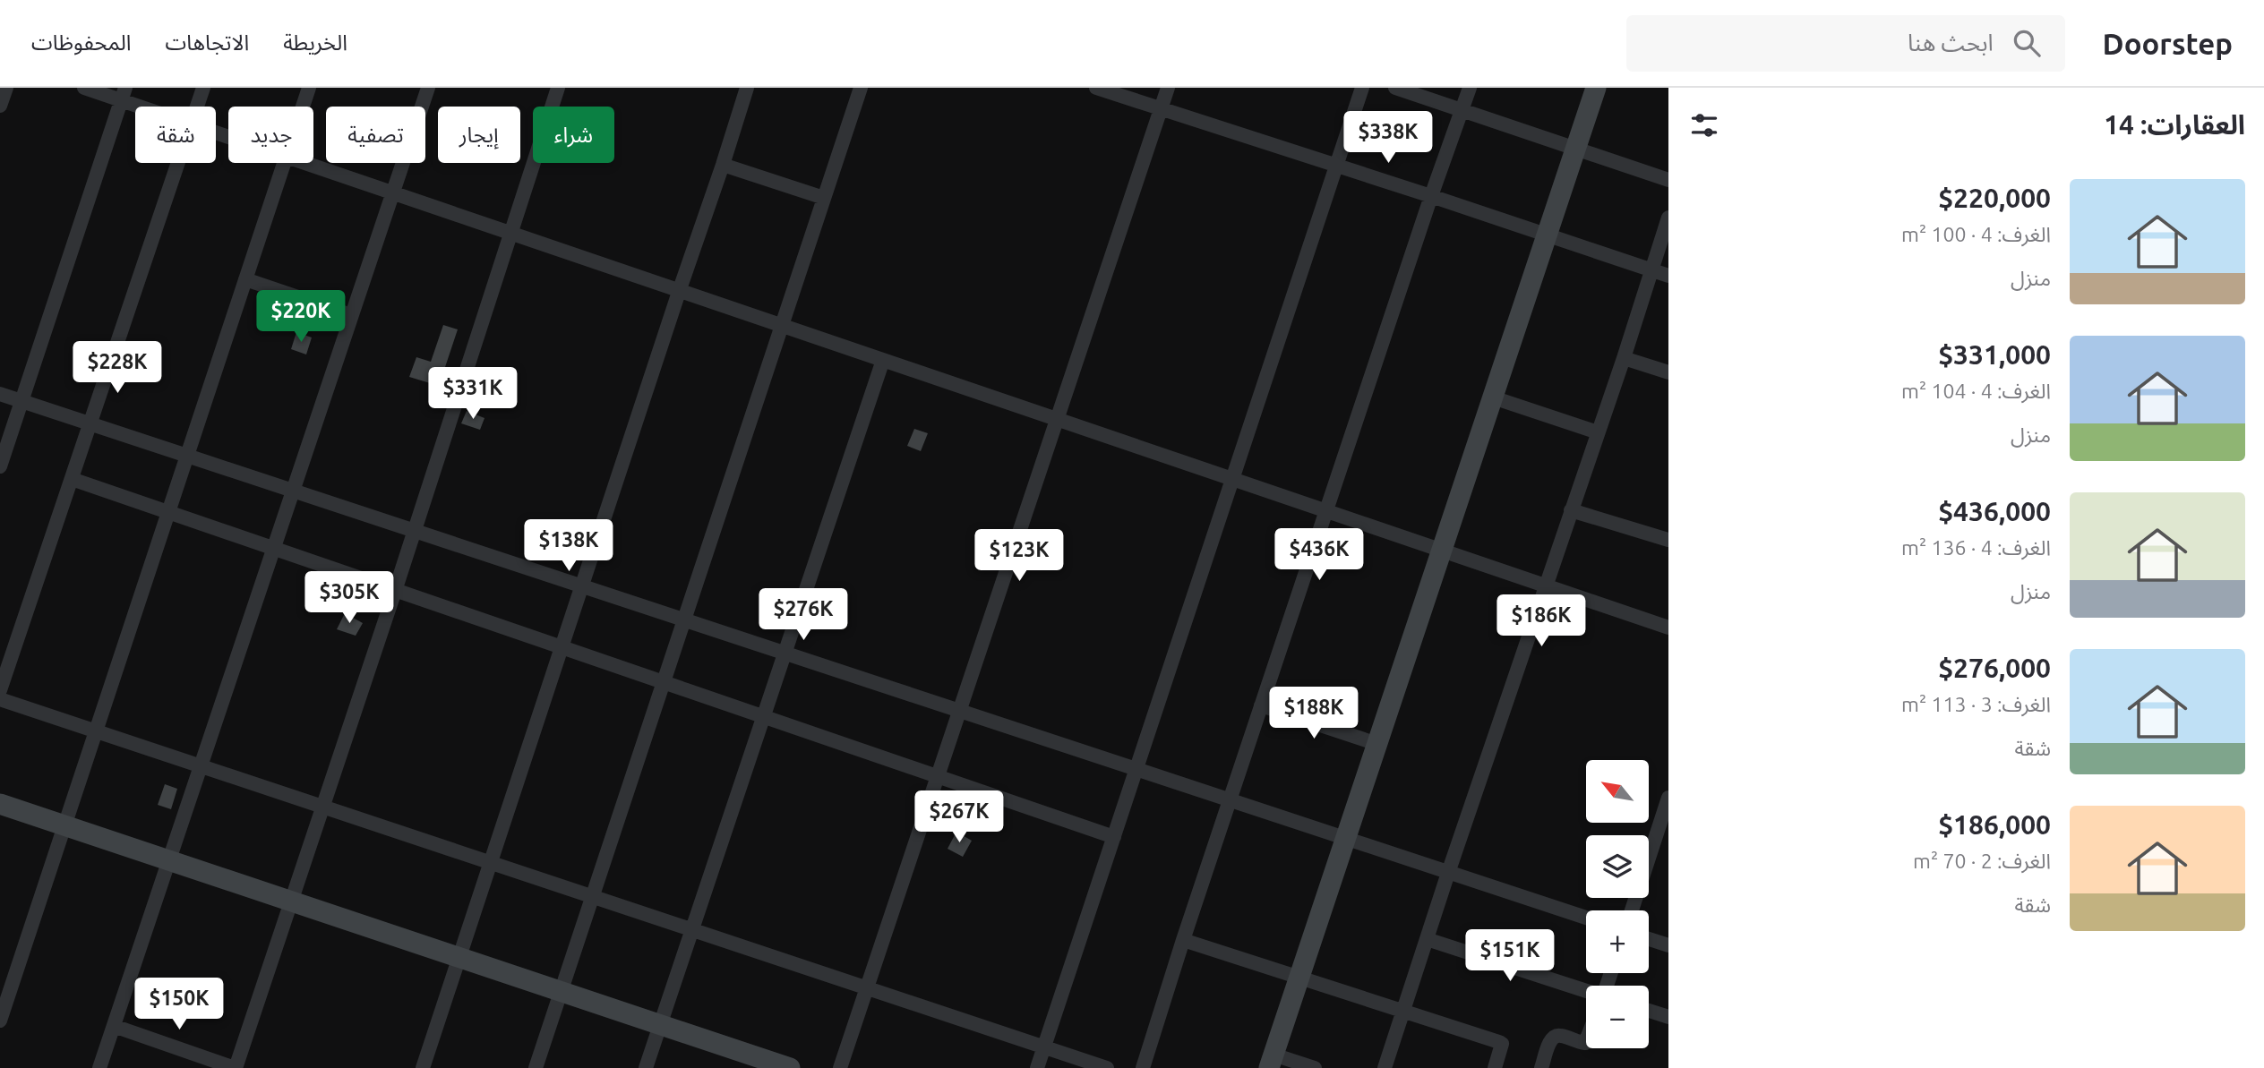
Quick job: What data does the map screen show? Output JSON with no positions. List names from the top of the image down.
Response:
{
  "north": "top left",
  "page": {
    "header": "Doorstep",
    "search": "ابحث هنا",
    "nav": ["الخريطة", "الاتجاهات", "المحفوظات"],
    "heading": "العقارات: 14",
    "chip": [
      "شراء",
      "إيجار",
      "تصفية",
      "جديد",
      "شقة"
    ],
    "price": [
      "$338K",
      "$220K",
      "$228K",
      "$331K",
      "$138K",
      "$436K",
      "$123K",
      "$305K",
      "$276K",
      "$186K",
      "$188K",
      "$267K",
      "$151K",
      "$150K"
    ],
    "list": [
      {
        "name": "$220,000",
        "note": "الغرف: 4 · 100 m² · منزل"
      },
      {
        "name": "$331,000",
        "note": "الغرف: 4 · 104 m² · منزل"
      },
      {
        "name": "$436,000",
        "note": "الغرف: 4 · 136 m² · منزل"
      },
      {
        "name": "$276,000",
        "note": "الغرف: 3 · 113 m² · شقة"
      },
      {
        "name": "$186,000",
        "note": "الغرف: 2 · 70 m² · شقة"
      }
    ],
    "map_buttons": ["+", "−"]
  }
}
